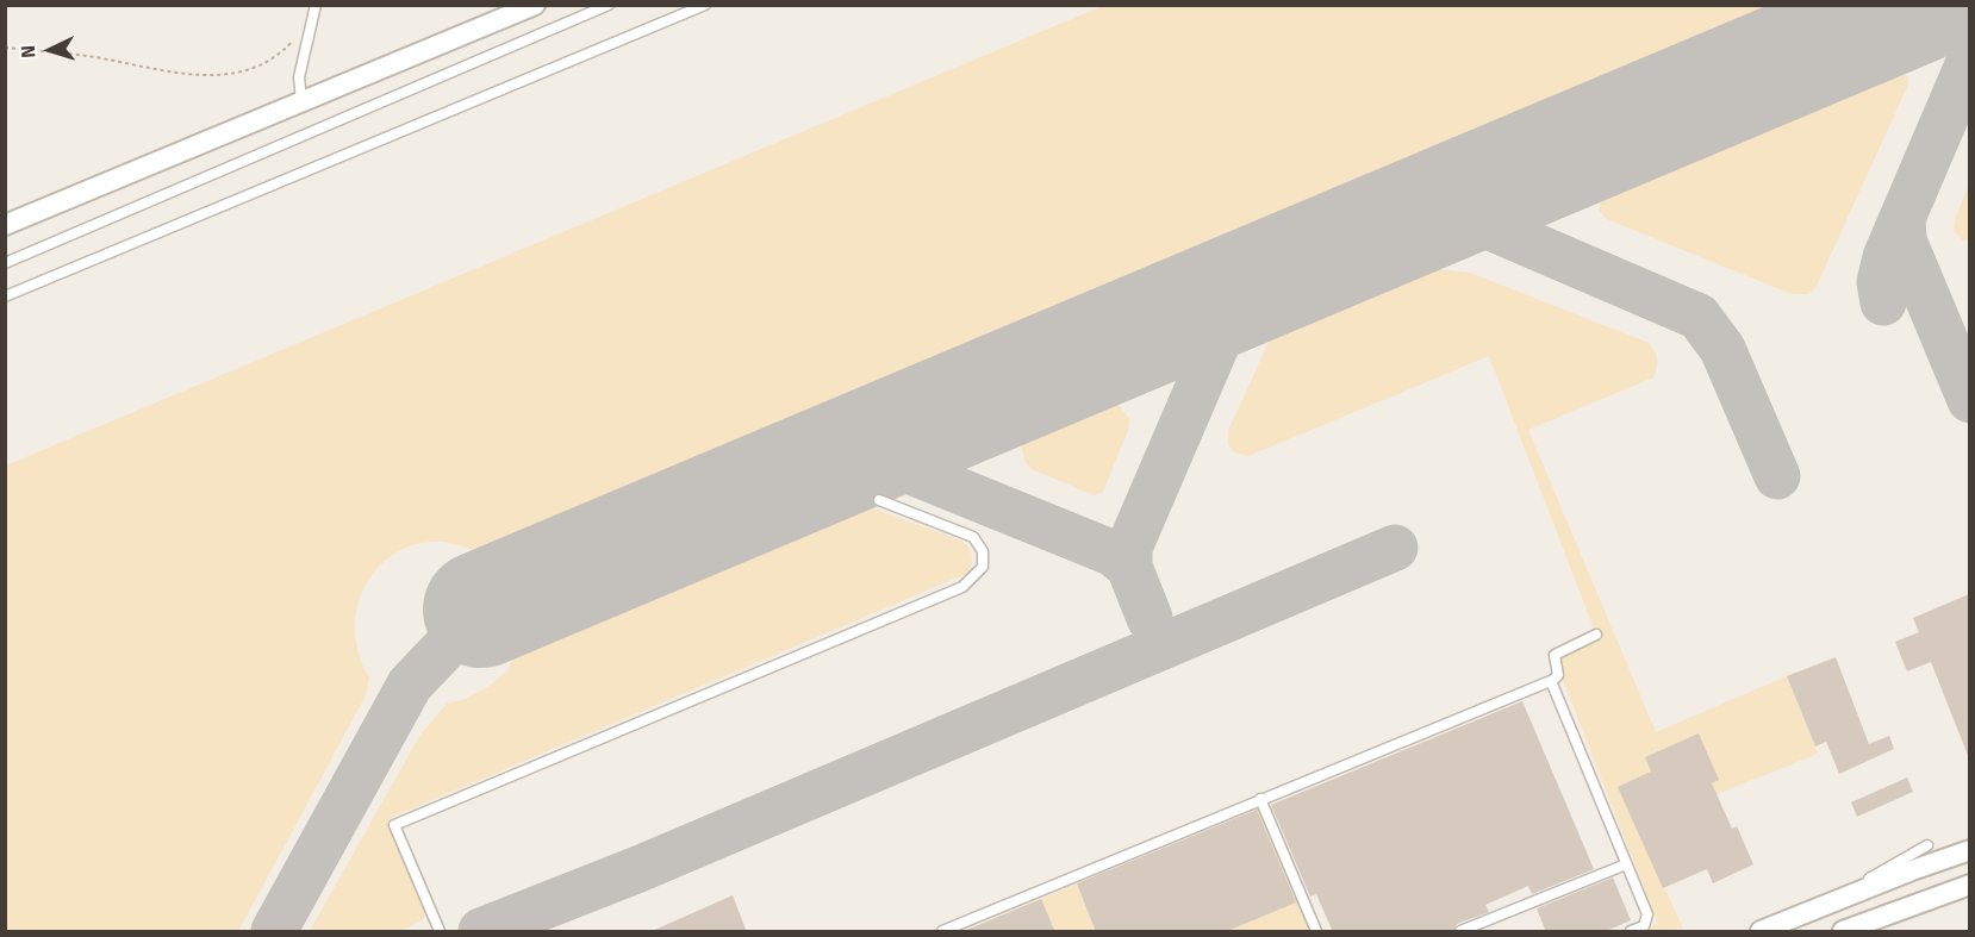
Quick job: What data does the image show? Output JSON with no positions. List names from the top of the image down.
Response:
{
  "north": "left"
}
